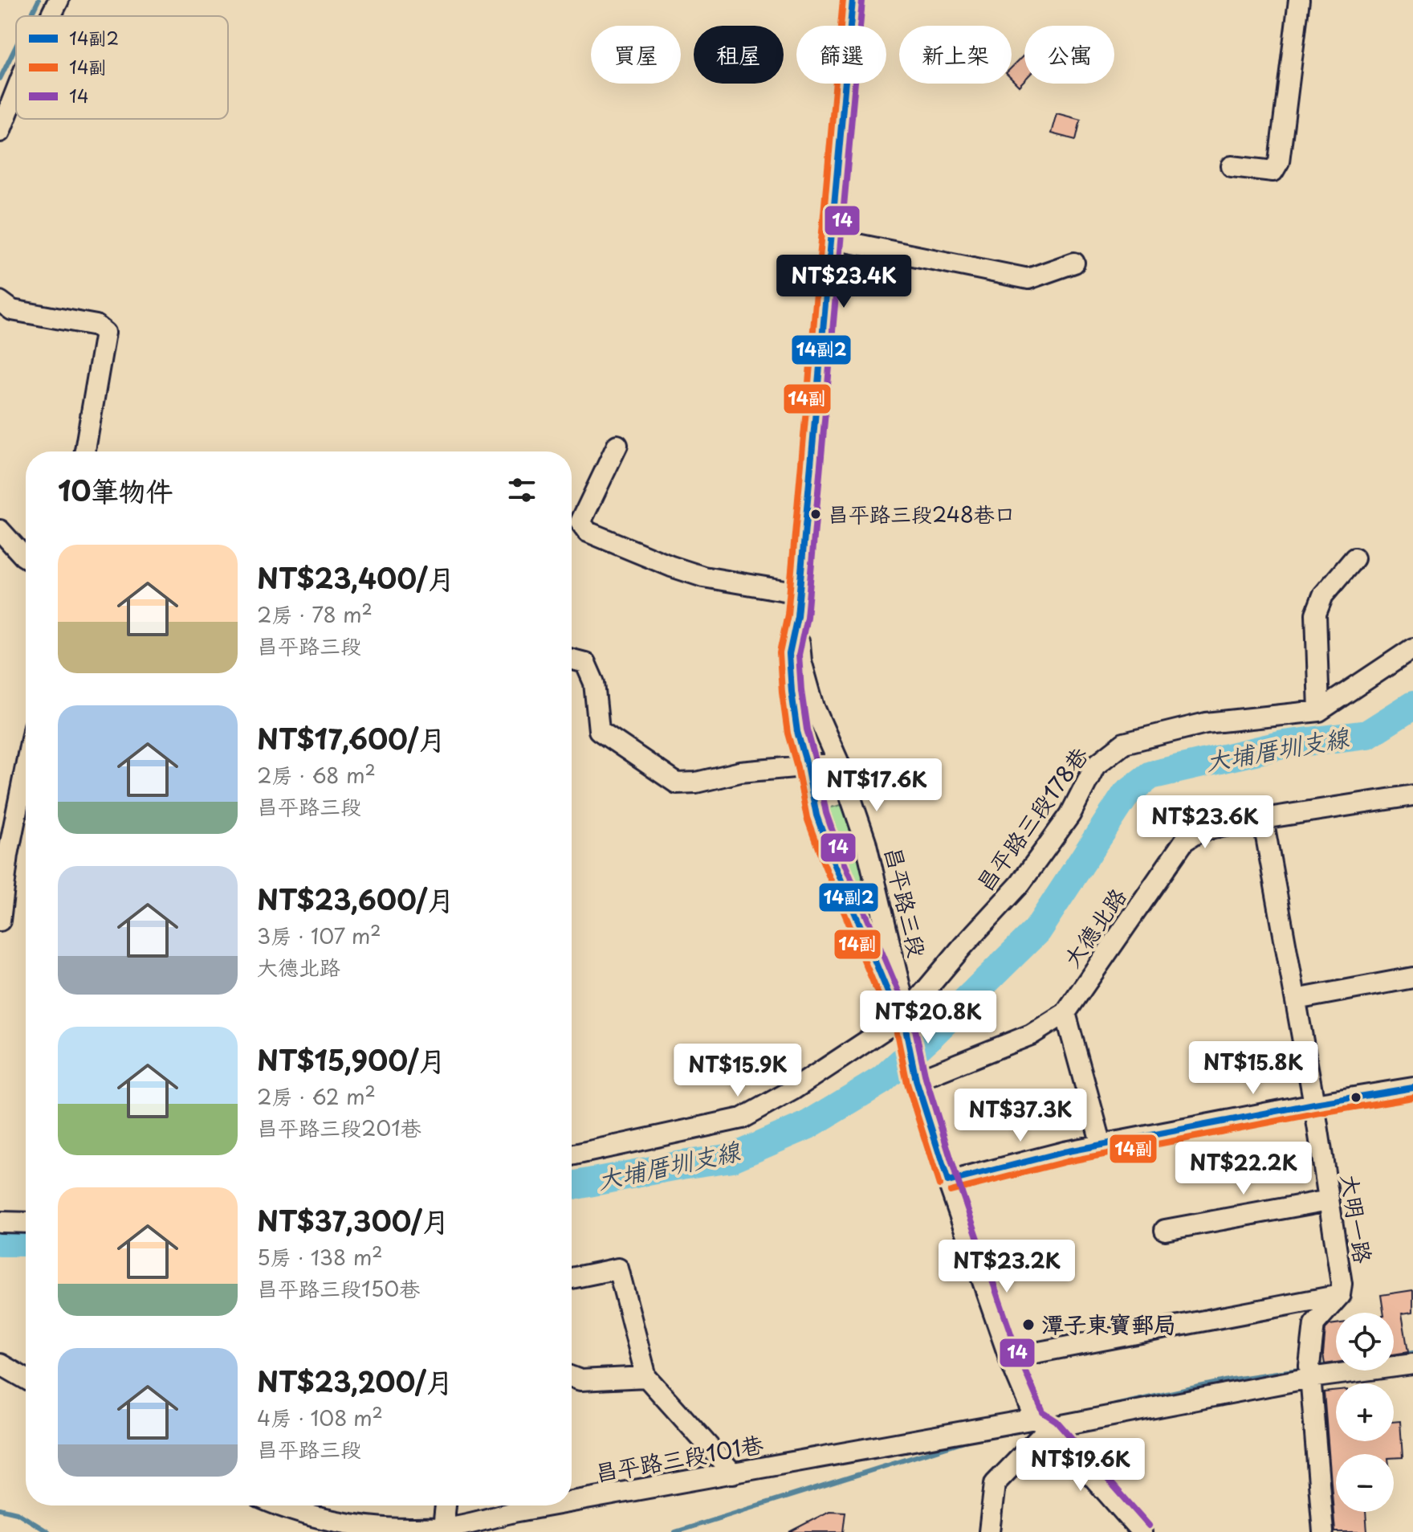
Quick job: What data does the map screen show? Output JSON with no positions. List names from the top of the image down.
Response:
{
  "streets": {
    "street": [
      "昌平路三段178巷",
      "昌平路三段",
      "大德北路",
      "大明一路",
      "昌平路三段101巷"
    ]
  },
  "crossings": [
    ["昌平路三段178巷", "昌平路三段"],
    ["昌平路三段", "大明一路"],
    ["昌平路三段", "昌平路三段101巷"],
    ["大德北路", "大明一路"]
  ],
  "water": ["大埔厝圳支線"],
  "places": ["昌平路三段248巷口", "潭子東寶郵局"],
  "lines": ["transit line 14副2", "transit line 14副", "transit line 14"],
  "legend": ["14副2", "14副", "14"],
  "page": {
    "chip": [
      "買屋",
      "租屋",
      "篩選",
      "新上架",
      "公寓"
    ],
    "price": [
      "NT$23.4K",
      "NT$17.6K",
      "NT$23.6K",
      "NT$20.8K",
      "NT$15.8K",
      "NT$15.9K",
      "NT$37.3K",
      "NT$22.2K",
      "NT$23.2K",
      "NT$19.6K"
    ],
    "heading": "10筆物件",
    "list": [
      {
        "name": "NT$23,400/月",
        "note": "2房 · 78 m² · 昌平路三段"
      },
      {
        "name": "NT$17,600/月",
        "note": "2房 · 68 m² · 昌平路三段"
      },
      {
        "name": "NT$23,600/月",
        "note": "3房 · 107 m² · 大德北路"
      },
      {
        "name": "NT$15,900/月",
        "note": "2房 · 62 m² · 昌平路三段201巷"
      },
      {
        "name": "NT$37,300/月",
        "note": "5房 · 138 m² · 昌平路三段150巷"
      },
      {
        "name": "NT$23,200/月",
        "note": "4房 · 108 m² · 昌平路三段"
      }
    ],
    "map_buttons": ["+", "−"]
  }
}
